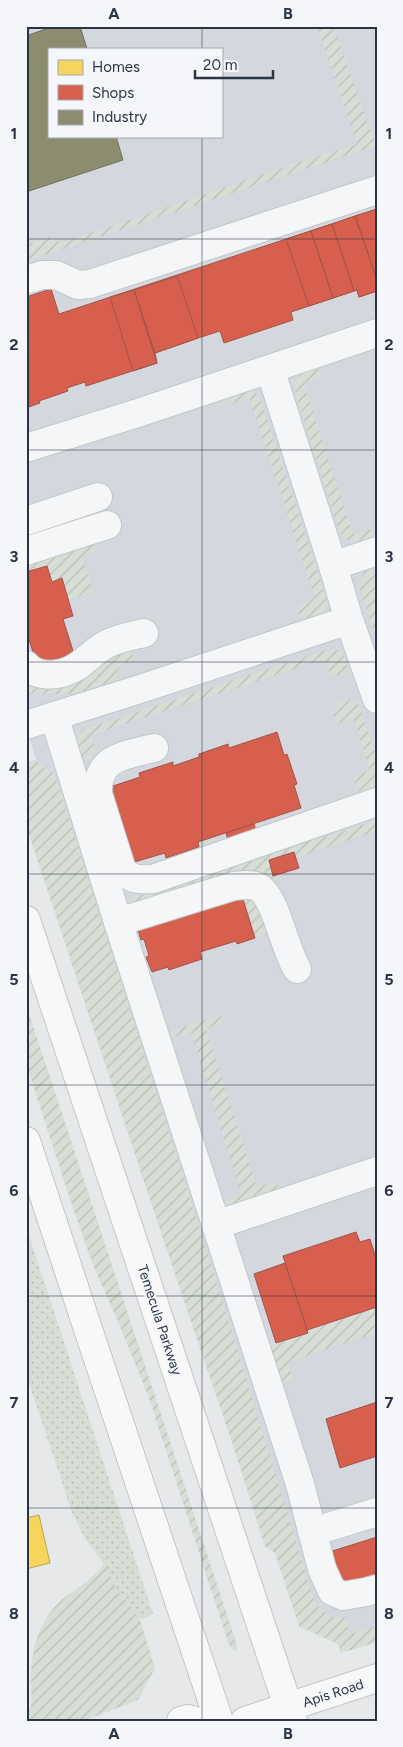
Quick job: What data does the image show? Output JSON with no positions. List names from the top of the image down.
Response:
{
  "streets": {
    "main road": ["Temecula Parkway", "Apis Road"]
  },
  "crossings": [
    ["Temecula Parkway", "Apis Road"]
  ],
  "legend": ["Homes", "Shops", "Industry"],
  "scale_bar": "20 m",
  "grid": {
    "columns": ["A", "B"],
    "rows": [
      "1",
      "2",
      "3",
      "4",
      "5",
      "6",
      "7",
      "8"
    ]
  }
}
